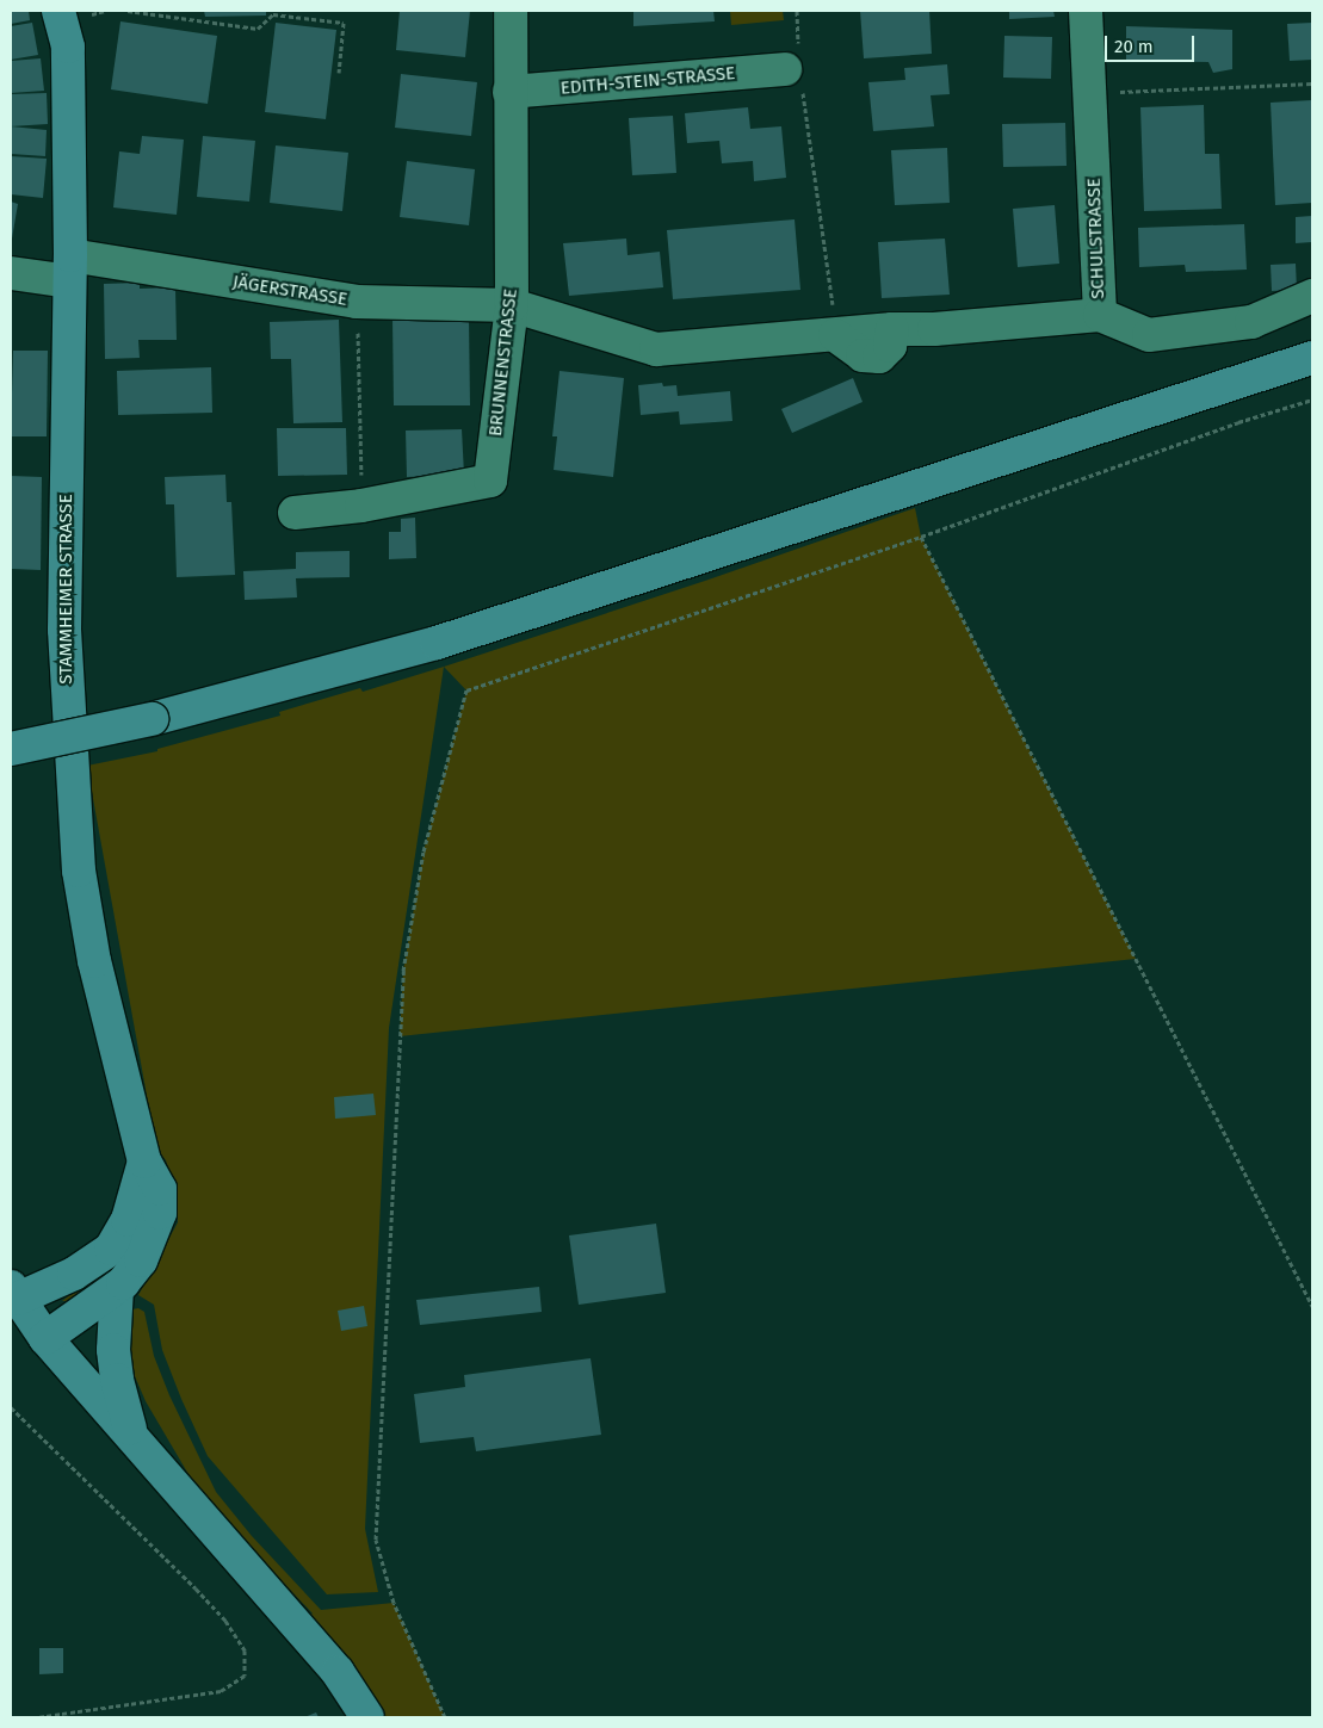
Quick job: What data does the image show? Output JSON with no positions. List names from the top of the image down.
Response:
{
  "streets": {
    "main road": ["STAMMHEIMER STRASSE"],
    "street": [
      "EDITH-STEIN-STRASSE",
      "SCHULSTRASSE",
      "JÄGERSTRASSE",
      "BRUNNENSTRASSE"
    ]
  },
  "crossings": [
    ["EDITH-STEIN-STRASSE", "BRUNNENSTRASSE"],
    ["JÄGERSTRASSE", "BRUNNENSTRASSE"],
    ["JÄGERSTRASSE", "STAMMHEIMER STRASSE"]
  ],
  "scale_bar": "20 m"
}
